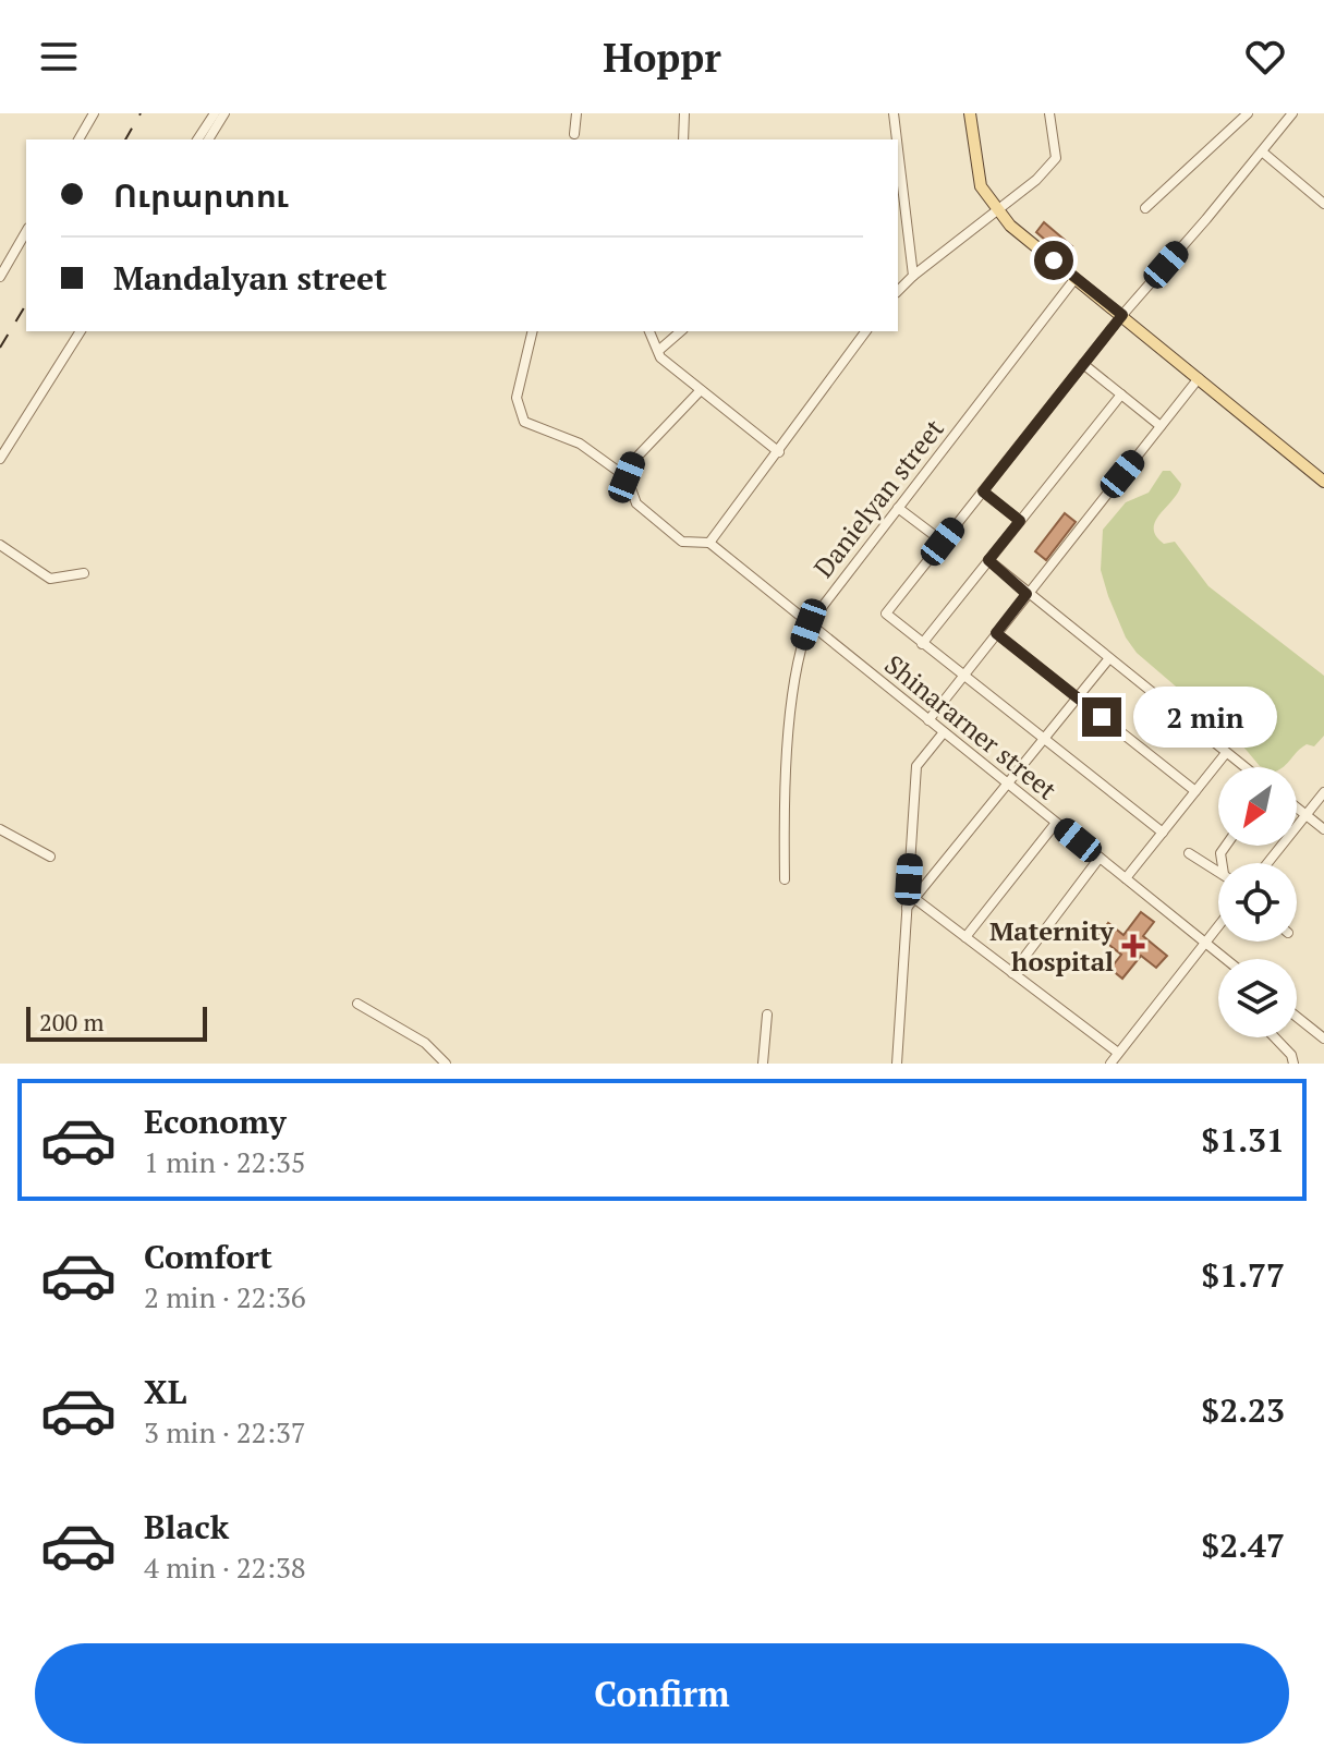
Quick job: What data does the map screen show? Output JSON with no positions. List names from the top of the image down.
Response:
{
  "streets": {
    "street": ["Danielyan street", "Shinararner street"]
  },
  "crossings": [
    ["Danielyan street", "Shinararner street"]
  ],
  "places": {
    "health": ["Maternity hospital"]
  },
  "scale_bar": "200 m",
  "north": "bottom left",
  "page": {
    "header": "Hoppr",
    "banner": ["Ուրարտու", "Mandalyan street"],
    "bubble": "2 min",
    "scale": "200 m",
    "list": [
      {
        "name": "Economy",
        "note": "1 min · 22:35",
        "value": "$1.31"
      },
      {
        "name": "Comfort",
        "note": "2 min · 22:36",
        "value": "$1.77"
      },
      {
        "name": "XL",
        "note": "3 min · 22:37",
        "value": "$2.23"
      },
      {
        "name": "Black",
        "note": "4 min · 22:38",
        "value": "$2.47"
      }
    ],
    "buttons": "Confirm"
  }
}
